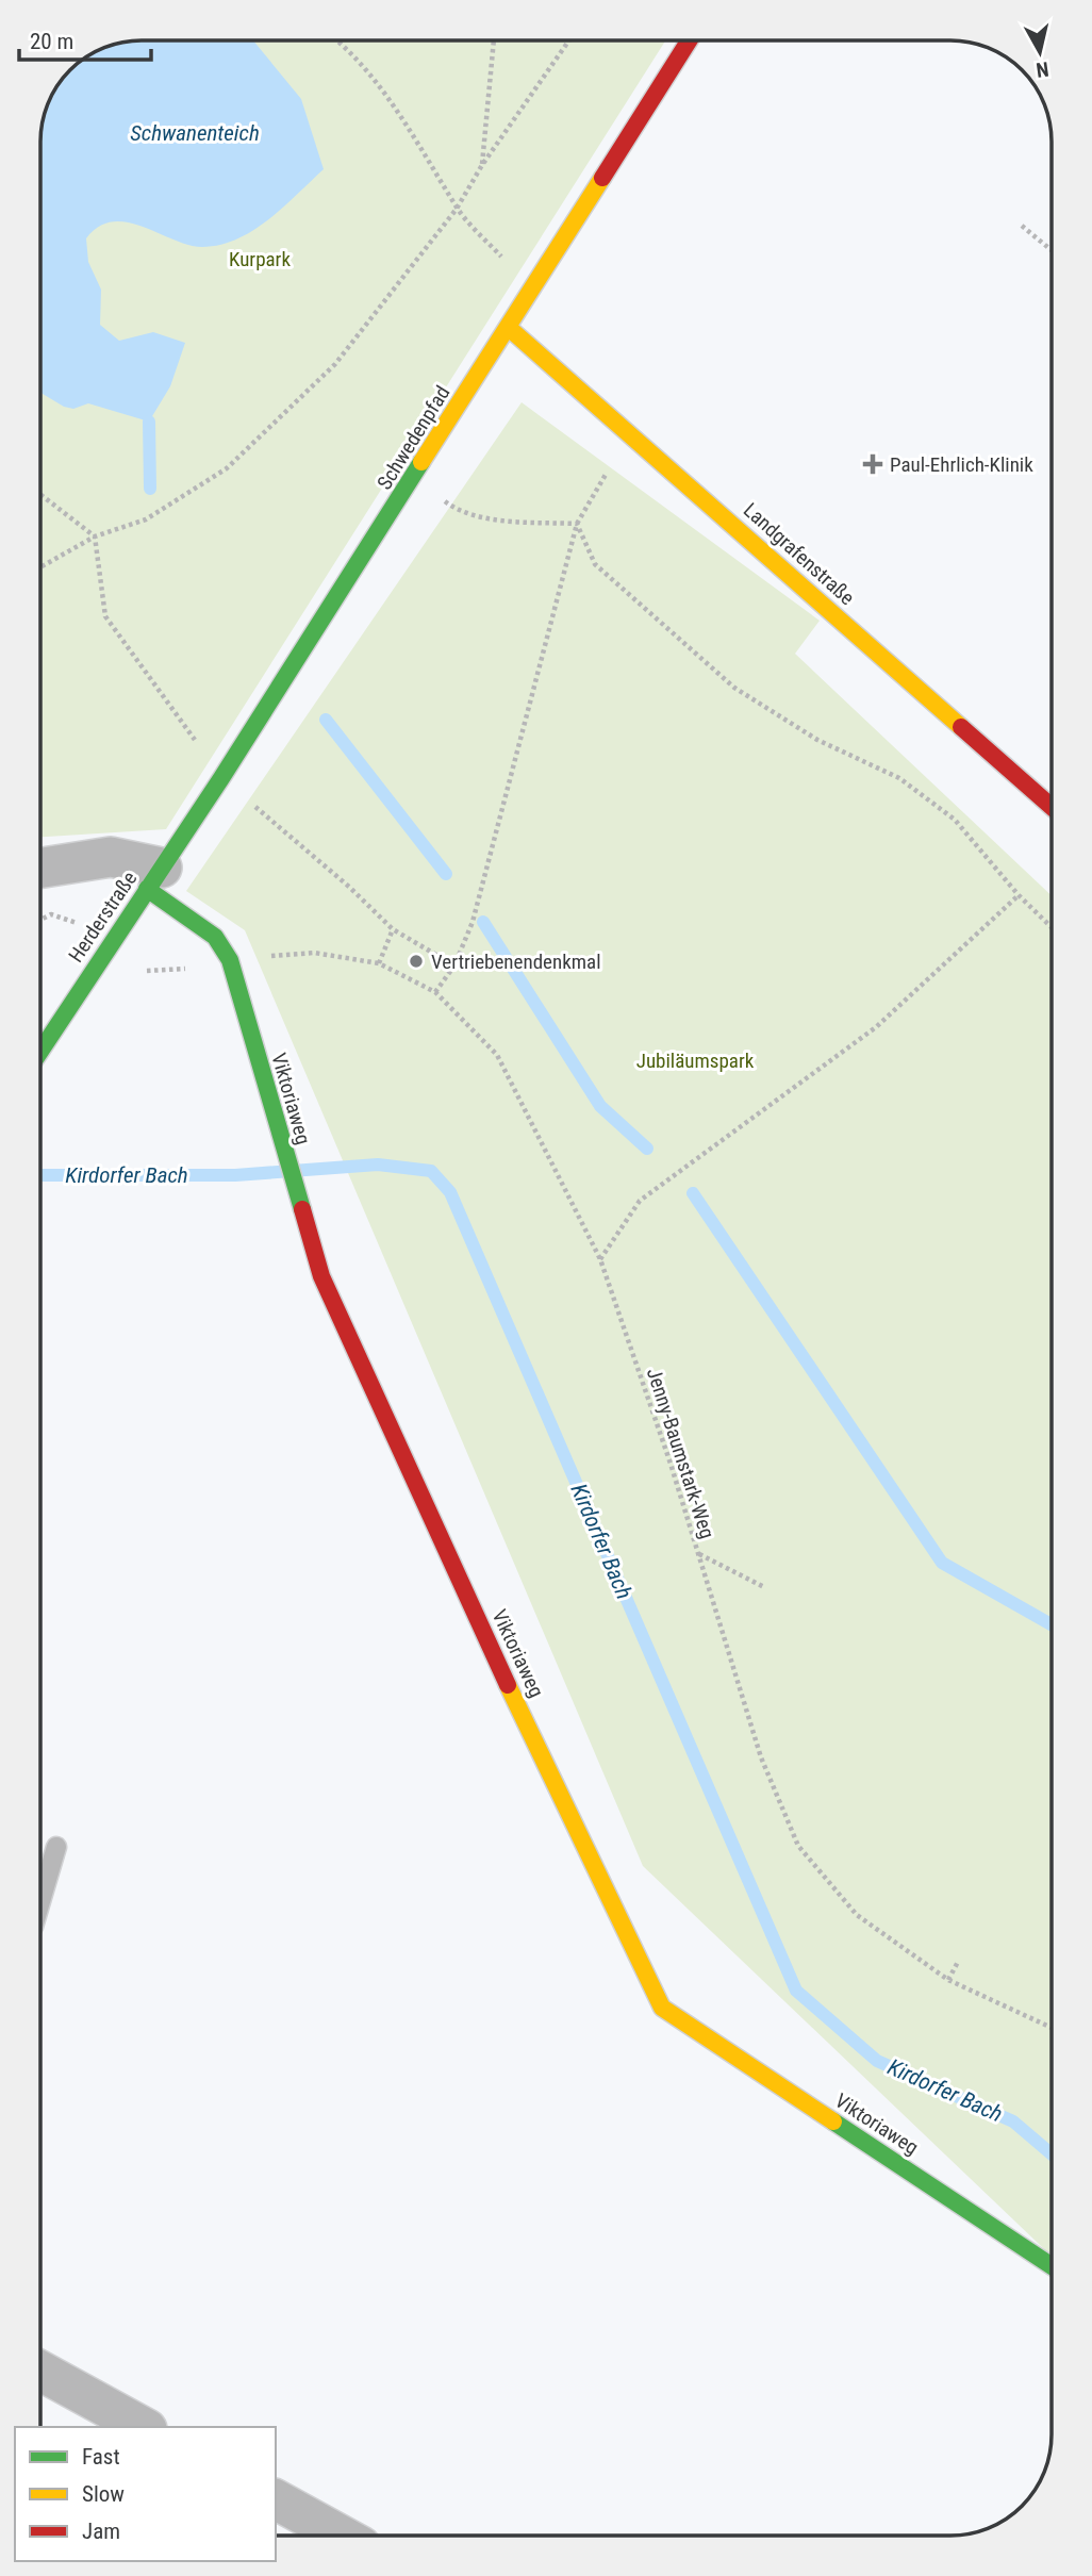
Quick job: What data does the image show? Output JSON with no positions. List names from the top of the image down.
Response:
{
  "streets": {
    "street": [
      "Schwedenpfad",
      "Landgrafenstraße",
      "Herderstraße",
      "Viktoriaweg"
    ],
    "path": ["Jenny-Baumstark-Weg"]
  },
  "crossings": [
    ["Schwedenpfad", "Landgrafenstraße"],
    ["Schwedenpfad", "Herderstraße"],
    ["Schwedenpfad", "Viktoriaweg"],
    ["Herderstraße", "Viktoriaweg"],
    ["Viktoriaweg", "Jenny-Baumstark-Weg"]
  ],
  "water": ["Schwanenteich", "Kirdorfer Bach"],
  "parks": ["Kurpark", "Jubiläumspark"],
  "places": {
    "health": ["Paul-Ehrlich-Klinik"],
    "other": ["Vertriebenendenkmal"]
  },
  "legend": ["Fast", "Slow", "Jam"],
  "scale_bar": "20 m",
  "north": "bottom"
}
